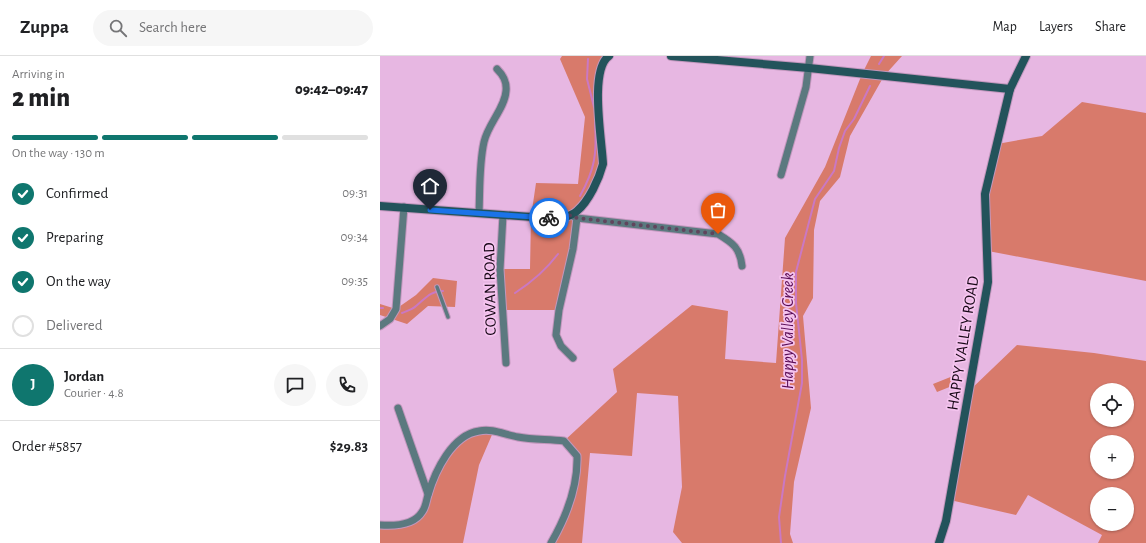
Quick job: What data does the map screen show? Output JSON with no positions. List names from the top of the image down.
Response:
{
  "streets": {
    "street": ["COWAN ROAD", "HAPPY VALLEY ROAD"]
  },
  "water": ["Happy Valley Creek"],
  "page": {
    "header": "Zuppa",
    "search": "Search here",
    "nav": ["Map", "Layers", "Share"],
    "heading": ["2 min", "Arriving in", "09:42–09:47"],
    "panel": [
      "Jordan",
      "Courier · 4.8",
      "Order #5857",
      "$29.83"
    ],
    "bar": "On the way · 130 m",
    "list": [
      ["Confirmed", "09:31"],
      ["Preparing", "09:34"],
      ["On the way", "09:35"],
      "Delivered"
    ],
    "round": "J",
    "map_buttons": ["+", "−"]
  }
}
